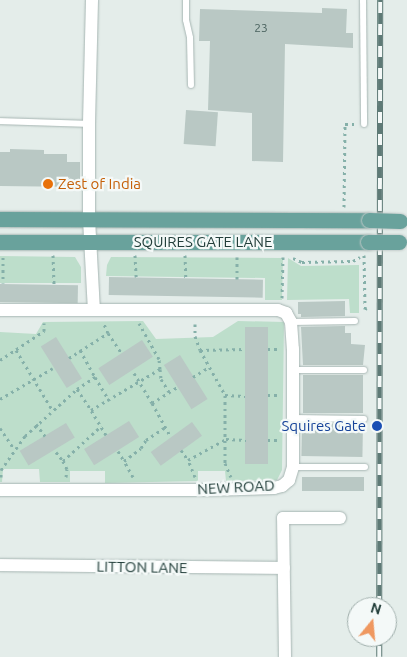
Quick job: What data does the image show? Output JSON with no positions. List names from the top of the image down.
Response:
{
  "streets": {
    "main road": ["SQUIRES GATE LANE"],
    "street": ["NEW ROAD", "LITTON LANE"]
  },
  "places": ["Zest of India", "Squires Gate"],
  "house_numbers": ["23"],
  "north": "top"
}
